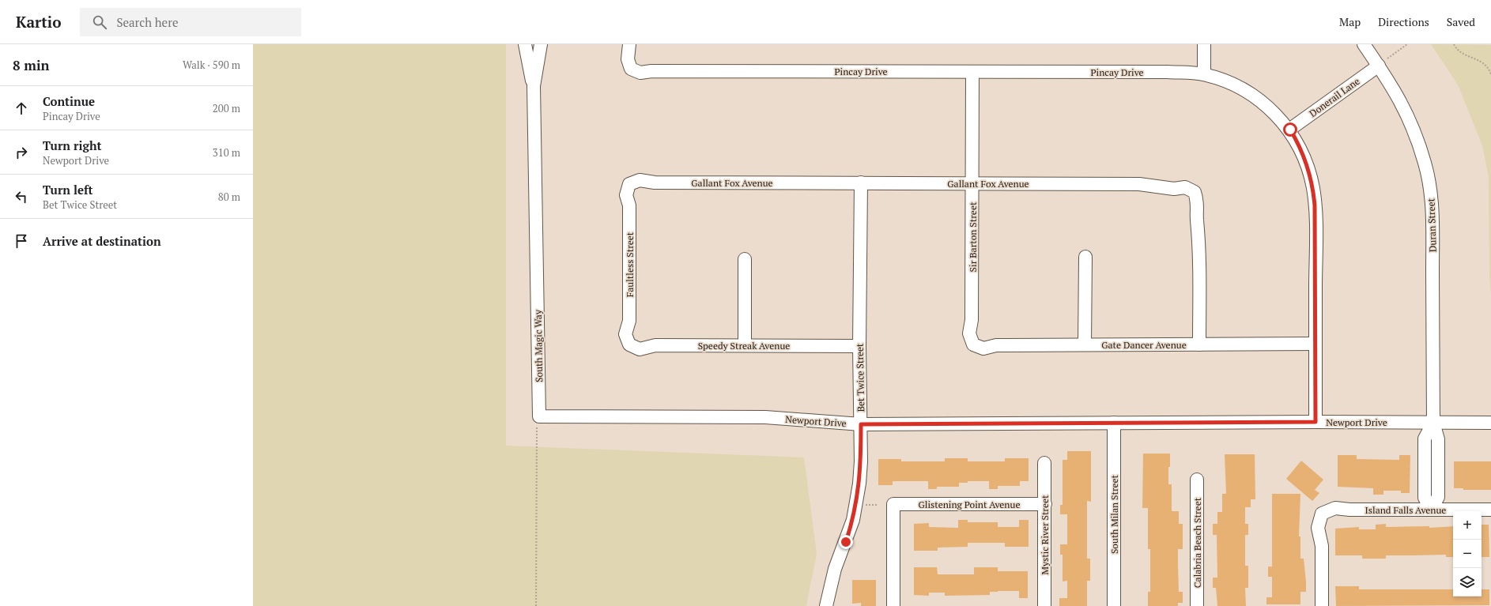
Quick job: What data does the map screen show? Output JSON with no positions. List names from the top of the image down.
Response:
{
  "streets": {
    "street": [
      "Pincay Drive",
      "Donerail Lane",
      "Gallant Fox Avenue",
      "Duran Street",
      "Sir Barton Street",
      "Faultless Street",
      "Gate Dancer Avenue",
      "Speedy Streak Avenue",
      "South Magic Way",
      "Bet Twice Street",
      "Newport Drive",
      "Glistening Point Avenue",
      "Island Falls Avenue",
      "South Milan Street",
      "Mystic River Street",
      "Calabria Beach Street"
    ]
  },
  "crossings": [
    ["Pincay Drive", "Donerail Lane"],
    ["Pincay Drive", "Sir Barton Street"],
    ["Pincay Drive", "Gate Dancer Avenue"],
    ["Pincay Drive", "Newport Drive"],
    ["Donerail Lane", "Duran Street"],
    ["Gallant Fox Avenue", "Sir Barton Street"],
    ["Gallant Fox Avenue", "Faultless Street"],
    ["Gallant Fox Avenue", "Gate Dancer Avenue"],
    ["Gallant Fox Avenue", "Bet Twice Street"],
    ["Duran Street", "Newport Drive"],
    ["Duran Street", "Island Falls Avenue"],
    ["Sir Barton Street", "Gate Dancer Avenue"],
    ["Faultless Street", "Speedy Streak Avenue"],
    ["Speedy Streak Avenue", "Bet Twice Street"],
    ["South Magic Way", "Newport Drive"],
    ["Bet Twice Street", "Newport Drive"],
    ["Newport Drive", "South Milan Street"],
    ["Glistening Point Avenue", "Mystic River Street"]
  ],
  "page": {
    "header": "Kartio",
    "search": "Search here",
    "nav": ["Map", "Directions", "Saved"],
    "heading": ["8 min", "Walk · 590 m"],
    "list": [
      ["Continue", "Pincay Drive", "200 m"],
      ["Turn right", "Newport Drive", "310 m"],
      ["Turn left", "Bet Twice Street", "80 m"],
      "Arrive at destination"
    ],
    "map_buttons": ["+", "−"]
  }
}
